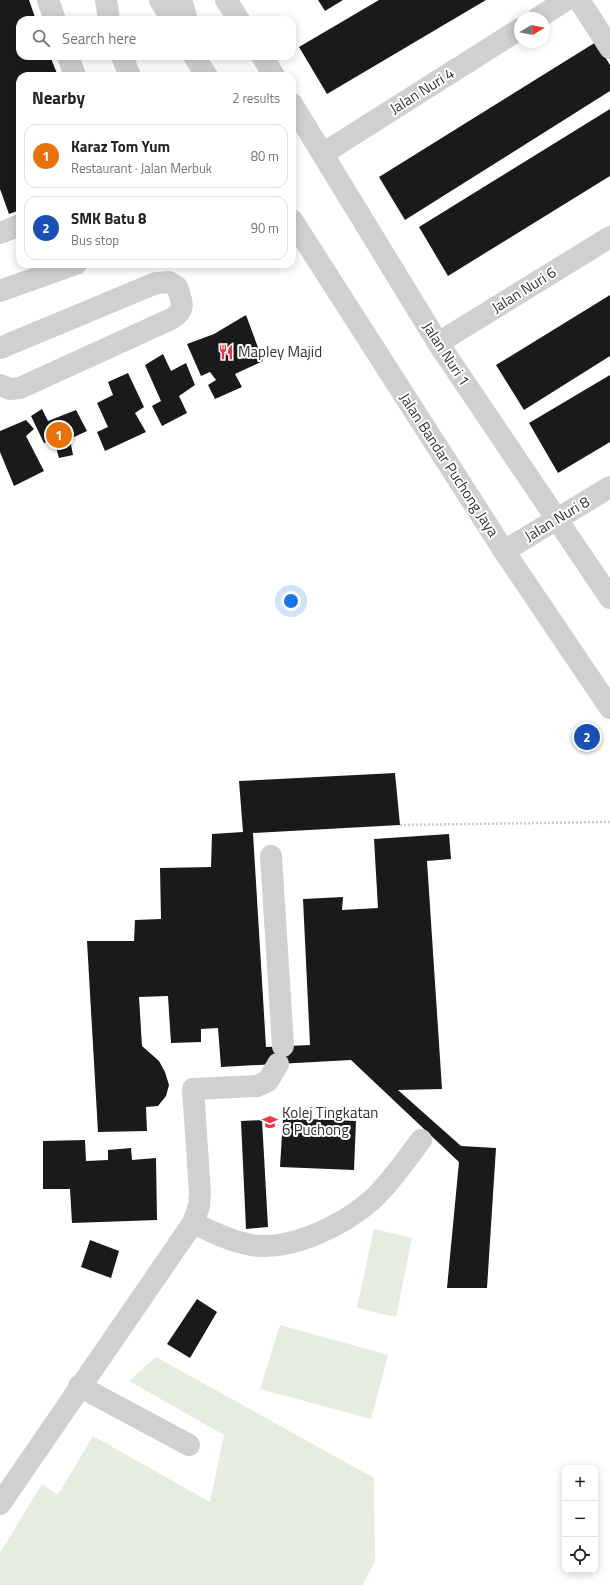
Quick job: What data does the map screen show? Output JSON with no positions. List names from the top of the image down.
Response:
{
  "streets": {
    "street": [
      "Jalan Nuri 4",
      "Jalan Nuri 6",
      "Jalan Nuri 1",
      "Jalan Bandar Puchong Jaya",
      "Jalan Nuri 8"
    ]
  },
  "crossings": [
    ["Jalan Nuri 4", "Jalan Nuri 1"],
    ["Jalan Nuri 6", "Jalan Nuri 1"],
    ["Jalan Nuri 1", "Jalan Nuri 8"],
    ["Jalan Bandar Puchong Jaya", "Jalan Nuri 8"]
  ],
  "places": {
    "restaurant": ["Mapley Majid"],
    "school or university": ["Kolej Tingkatan 6 Puchong"]
  },
  "north": "right",
  "page": {
    "search": "Search here",
    "heading": ["Nearby", "2 results"],
    "list": [
      {
        "mark": "1",
        "name": "Karaz Tom Yum",
        "note": "Restaurant · Jalan Merbuk",
        "value": "80 m"
      },
      {
        "mark": "2",
        "name": "SMK Batu 8",
        "note": "Bus stop",
        "value": "90 m"
      }
    ],
    "pins": ["1", "2"],
    "map_buttons": ["+", "−"]
  }
}
